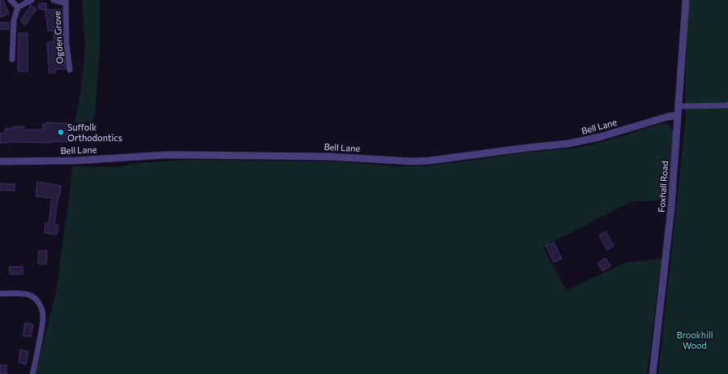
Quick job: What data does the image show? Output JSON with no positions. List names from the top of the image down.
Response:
{
  "streets": {
    "street": ["Ogden Grove", "Bell Lane", "Foxhall Road"]
  },
  "crossings": [
    ["Bell Lane", "Foxhall Road"]
  ],
  "parks": ["Brookhill Wood"],
  "places": ["Suffolk Orthodontics"]
}
